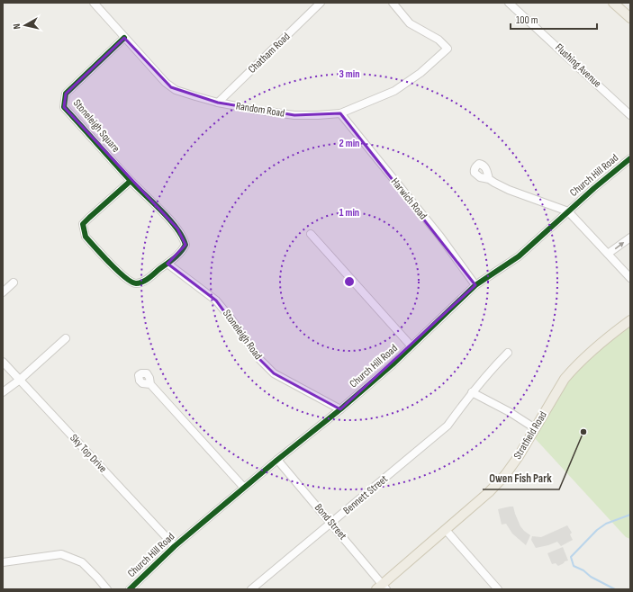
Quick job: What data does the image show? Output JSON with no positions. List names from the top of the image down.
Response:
{
  "streets": {
    "main road": ["Stratfield Road"],
    "street": [
      "Chatham Road",
      "Flushing Avenue",
      "Random Road",
      "Stoneleigh Square",
      "Church Hill Road",
      "Harwich Road",
      "Stoneleigh Road",
      "Sky Top Drive",
      "Bennett Street",
      "Bond Street"
    ]
  },
  "crossings": [
    ["Chatham Road", "Random Road"],
    ["Random Road", "Stoneleigh Square"],
    ["Random Road", "Harwich Road"],
    ["Stoneleigh Square", "Stoneleigh Road"],
    ["Church Hill Road", "Harwich Road"],
    ["Church Hill Road", "Stoneleigh Road"],
    ["Church Hill Road", "Sky Top Drive"],
    ["Church Hill Road", "Bond Street"],
    ["Stratfield Road", "Bond Street"],
    ["Bennett Street", "Bond Street"]
  ],
  "places": ["Owen Fish Park"],
  "scale_bar": "100 m",
  "north": "left",
  "rings": ["3 min", "2 min", "1 min"]
}
